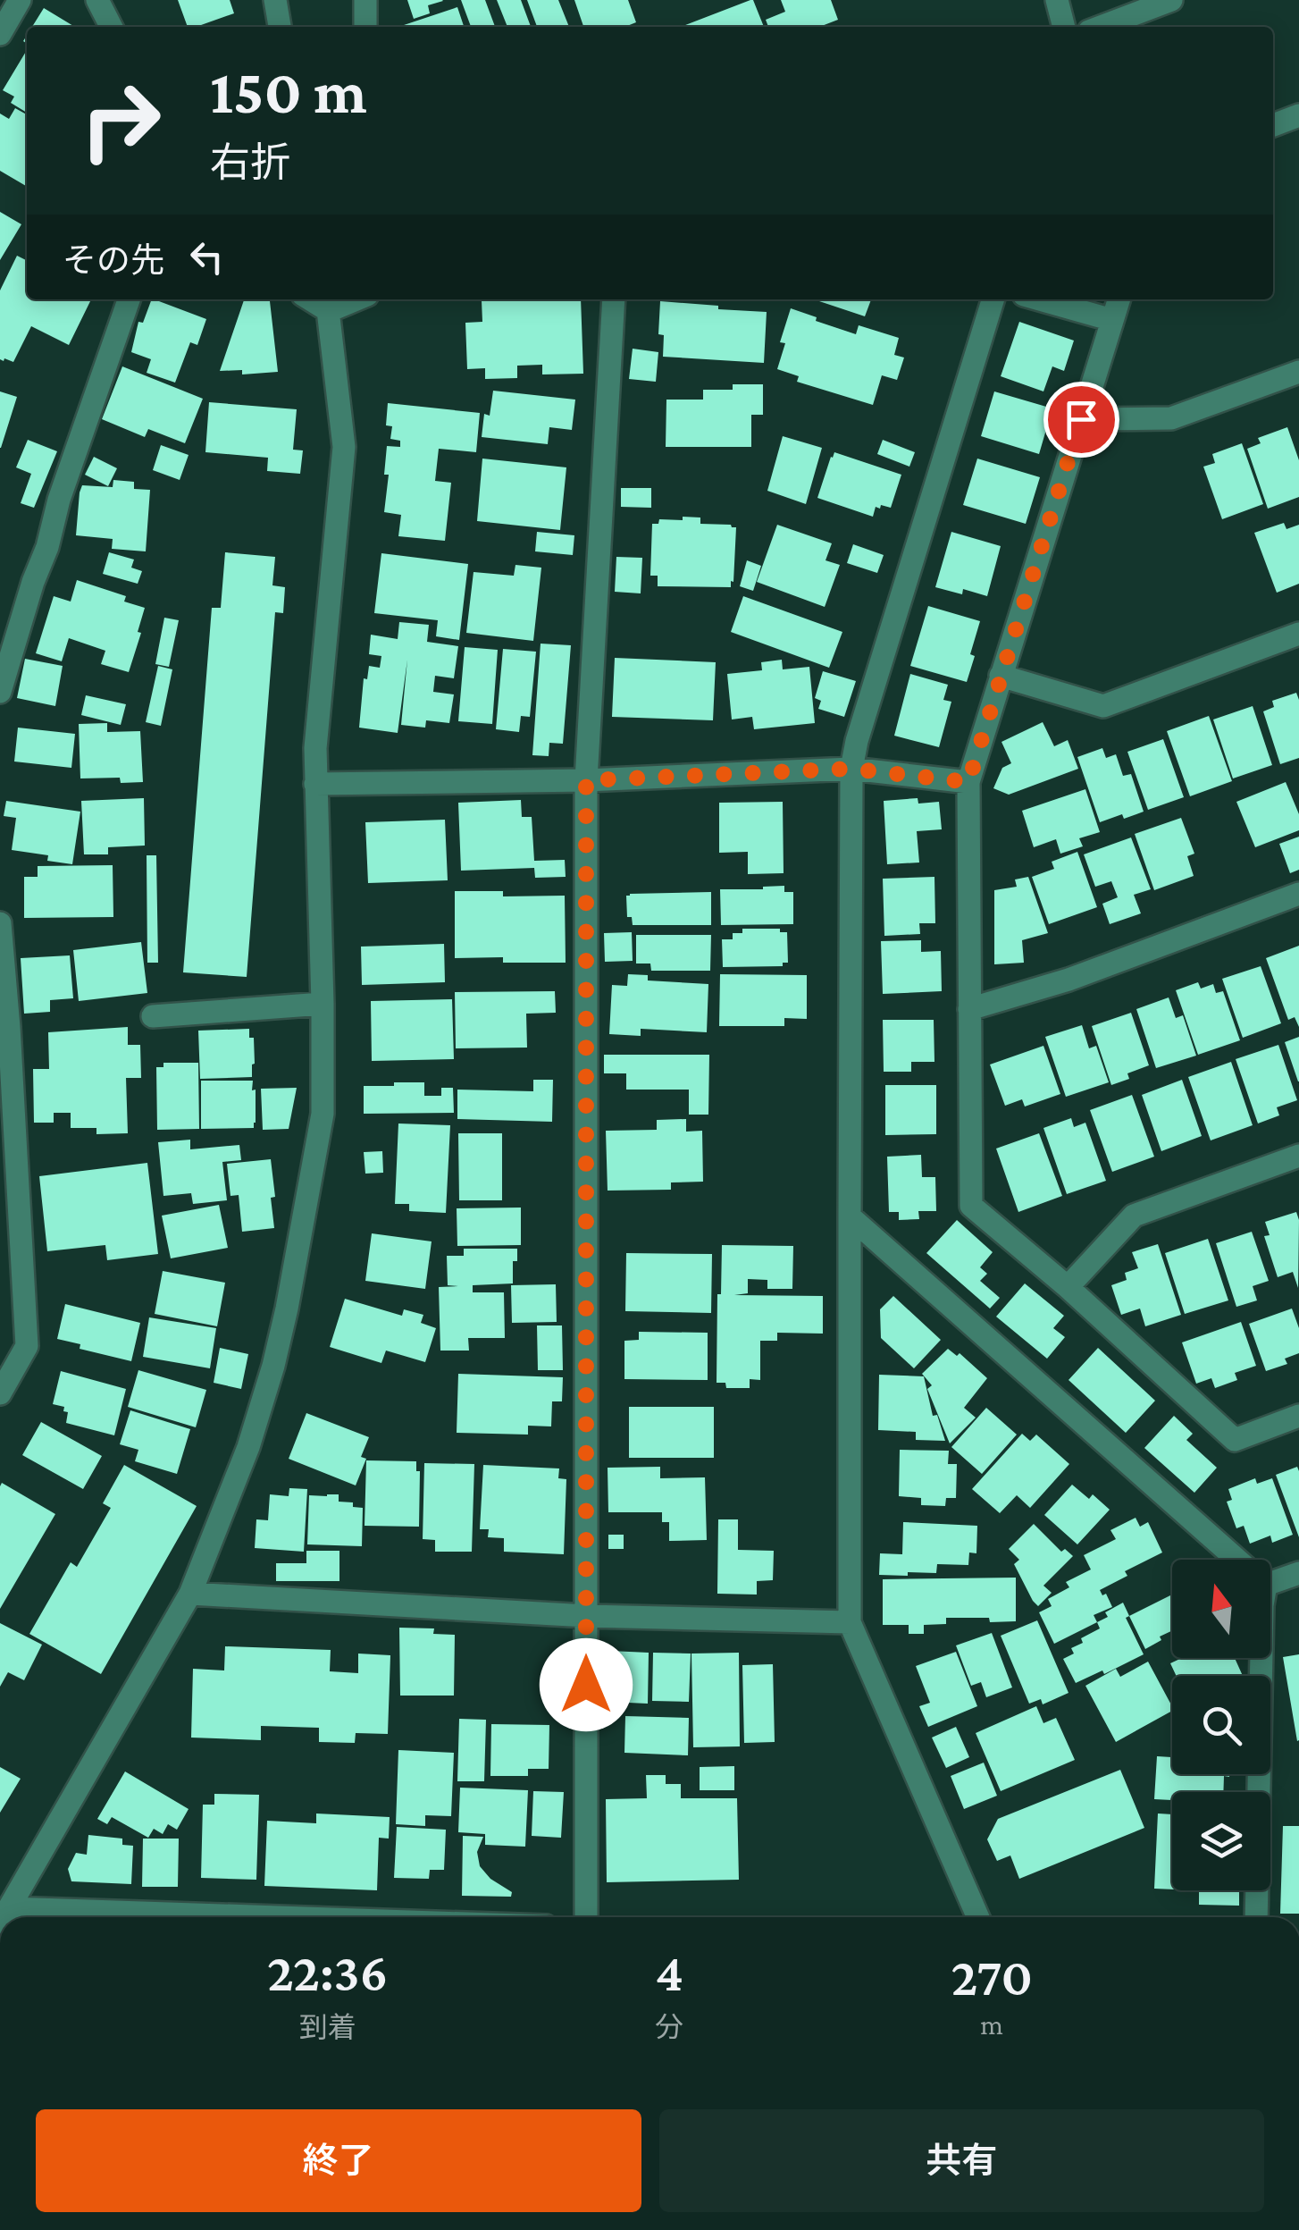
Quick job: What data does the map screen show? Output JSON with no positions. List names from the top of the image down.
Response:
{
  "north": "top",
  "page": {
    "turn": ["150 m", "右折"],
    "then": "その先",
    "eta": [
      "22:36",
      "到着",
      "4",
      "分",
      "270",
      "m"
    ],
    "buttons": ["終了", "共有"]
  }
}
